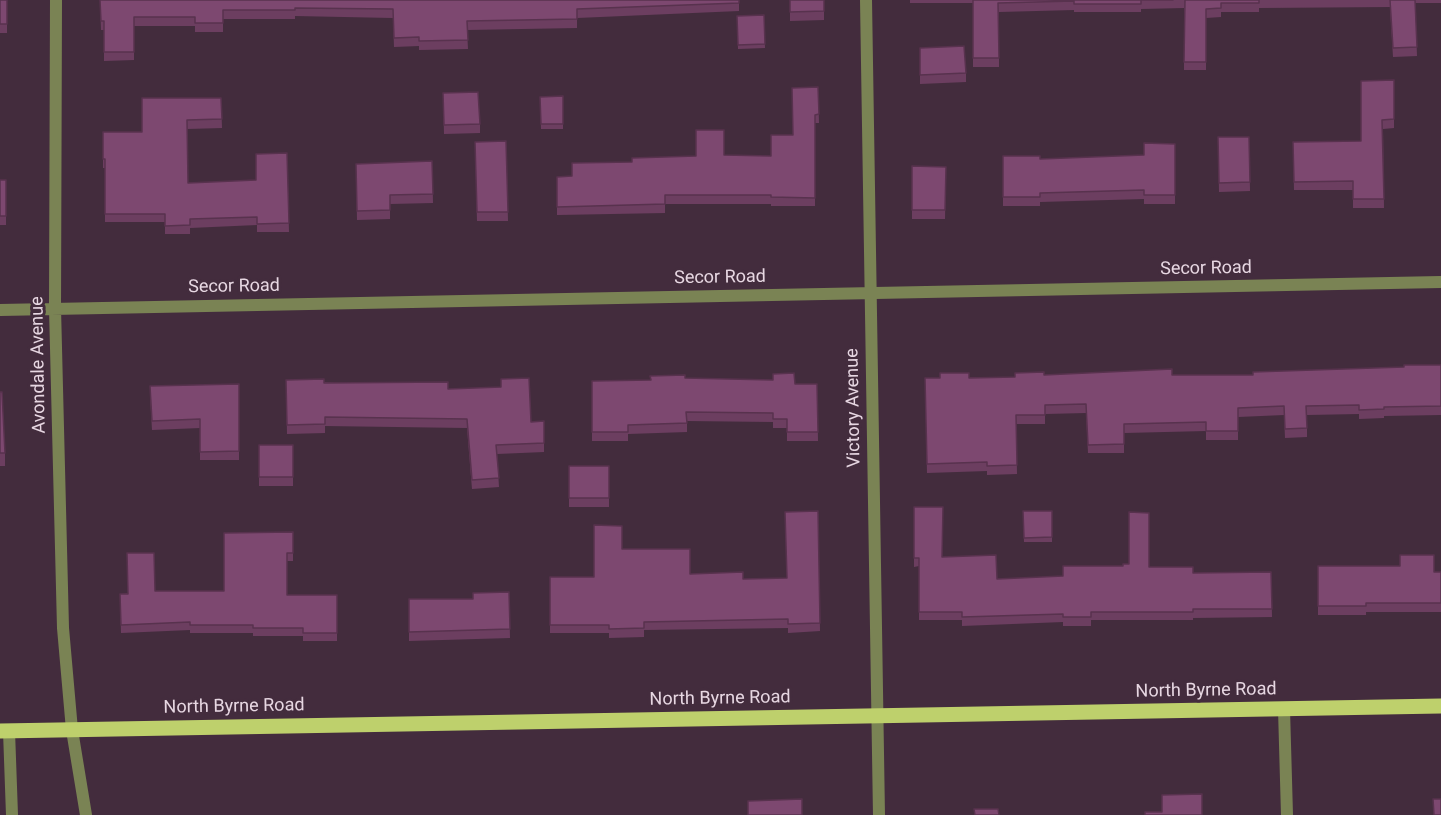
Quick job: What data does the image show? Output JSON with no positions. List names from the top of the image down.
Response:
{
  "streets": {
    "main road": ["North Byrne Road"],
    "street": ["Secor Road", "Avondale Avenue", "Victory Avenue"]
  },
  "crossings": [
    ["Secor Road", "Avondale Avenue"],
    ["Secor Road", "Victory Avenue"],
    ["Avondale Avenue", "North Byrne Road"],
    ["Victory Avenue", "North Byrne Road"]
  ]
}
